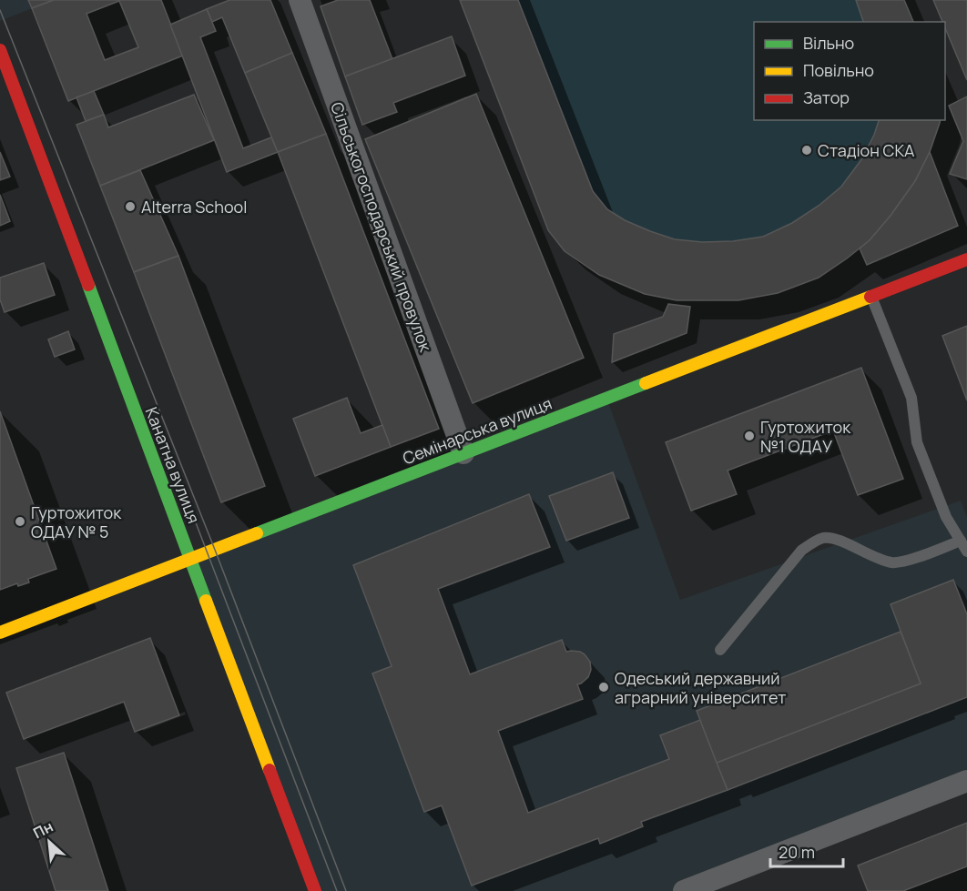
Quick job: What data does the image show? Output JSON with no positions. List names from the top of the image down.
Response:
{
  "streets": {
    "street": ["Сільськогосподарський провулок", "Семінарська вулиця", "Канатна вулиця"]
  },
  "crossings": [
    ["Сільськогосподарський провулок", "Семінарська вулиця"],
    ["Семінарська вулиця", "Канатна вулиця"]
  ],
  "places": [
    "Стадіон СКА",
    "Alterra School",
    "Гуртожиток №1 ОДАУ",
    "Гуртожиток ОДАУ № 5",
    "Одеський державний аграрний університет"
  ],
  "legend": ["Вільно", "Повільно", "Затор"],
  "scale_bar": "20 m",
  "north": "top left"
}
